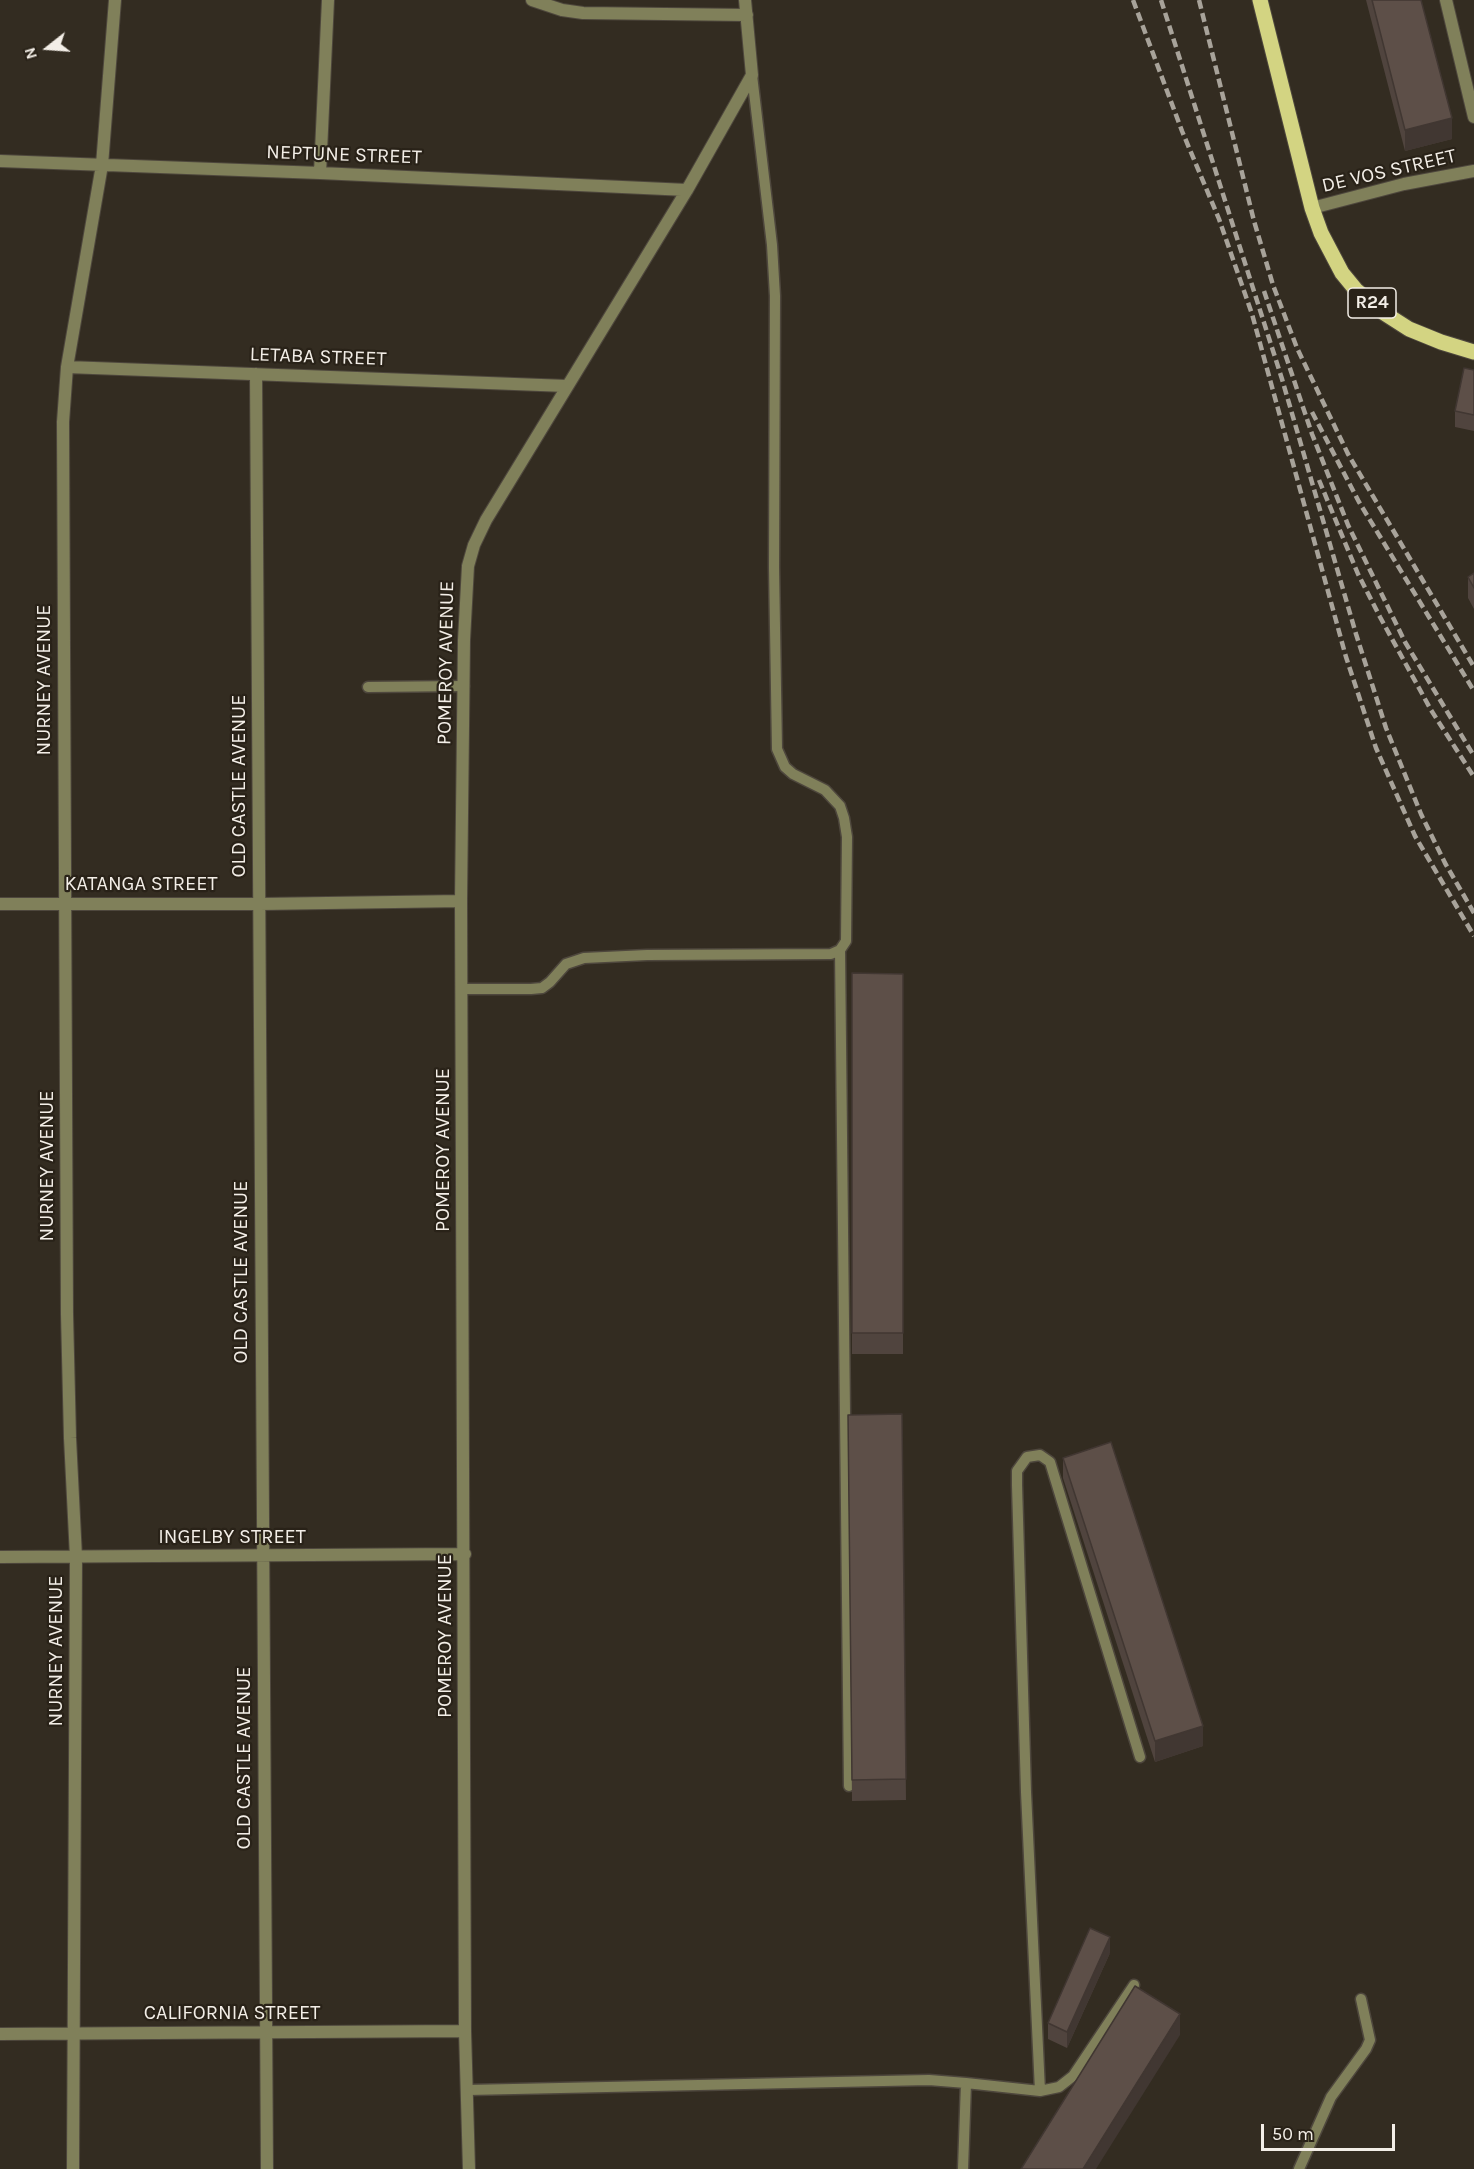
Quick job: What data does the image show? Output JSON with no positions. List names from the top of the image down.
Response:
{
  "streets": {
    "main road": ["R24"],
    "street": [
      "NEPTUNE STREET",
      "DE VOS STREET",
      "LETABA STREET",
      "POMEROY AVENUE",
      "NURNEY AVENUE",
      "OLD CASTLE AVENUE",
      "KATANGA STREET",
      "INGELBY STREET",
      "CALIFORNIA STREET"
    ]
  },
  "crossings": [
    ["NEPTUNE STREET", "POMEROY AVENUE"],
    ["NEPTUNE STREET", "NURNEY AVENUE"],
    ["DE VOS STREET", "R24"],
    ["LETABA STREET", "POMEROY AVENUE"],
    ["LETABA STREET", "NURNEY AVENUE"],
    ["LETABA STREET", "OLD CASTLE AVENUE"],
    ["POMEROY AVENUE", "KATANGA STREET"],
    ["POMEROY AVENUE", "INGELBY STREET"],
    ["POMEROY AVENUE", "CALIFORNIA STREET"],
    ["NURNEY AVENUE", "KATANGA STREET"],
    ["NURNEY AVENUE", "INGELBY STREET"],
    ["NURNEY AVENUE", "CALIFORNIA STREET"],
    ["OLD CASTLE AVENUE", "KATANGA STREET"],
    ["OLD CASTLE AVENUE", "INGELBY STREET"],
    ["OLD CASTLE AVENUE", "CALIFORNIA STREET"]
  ],
  "scale_bar": "50 m",
  "north": "left"
}
